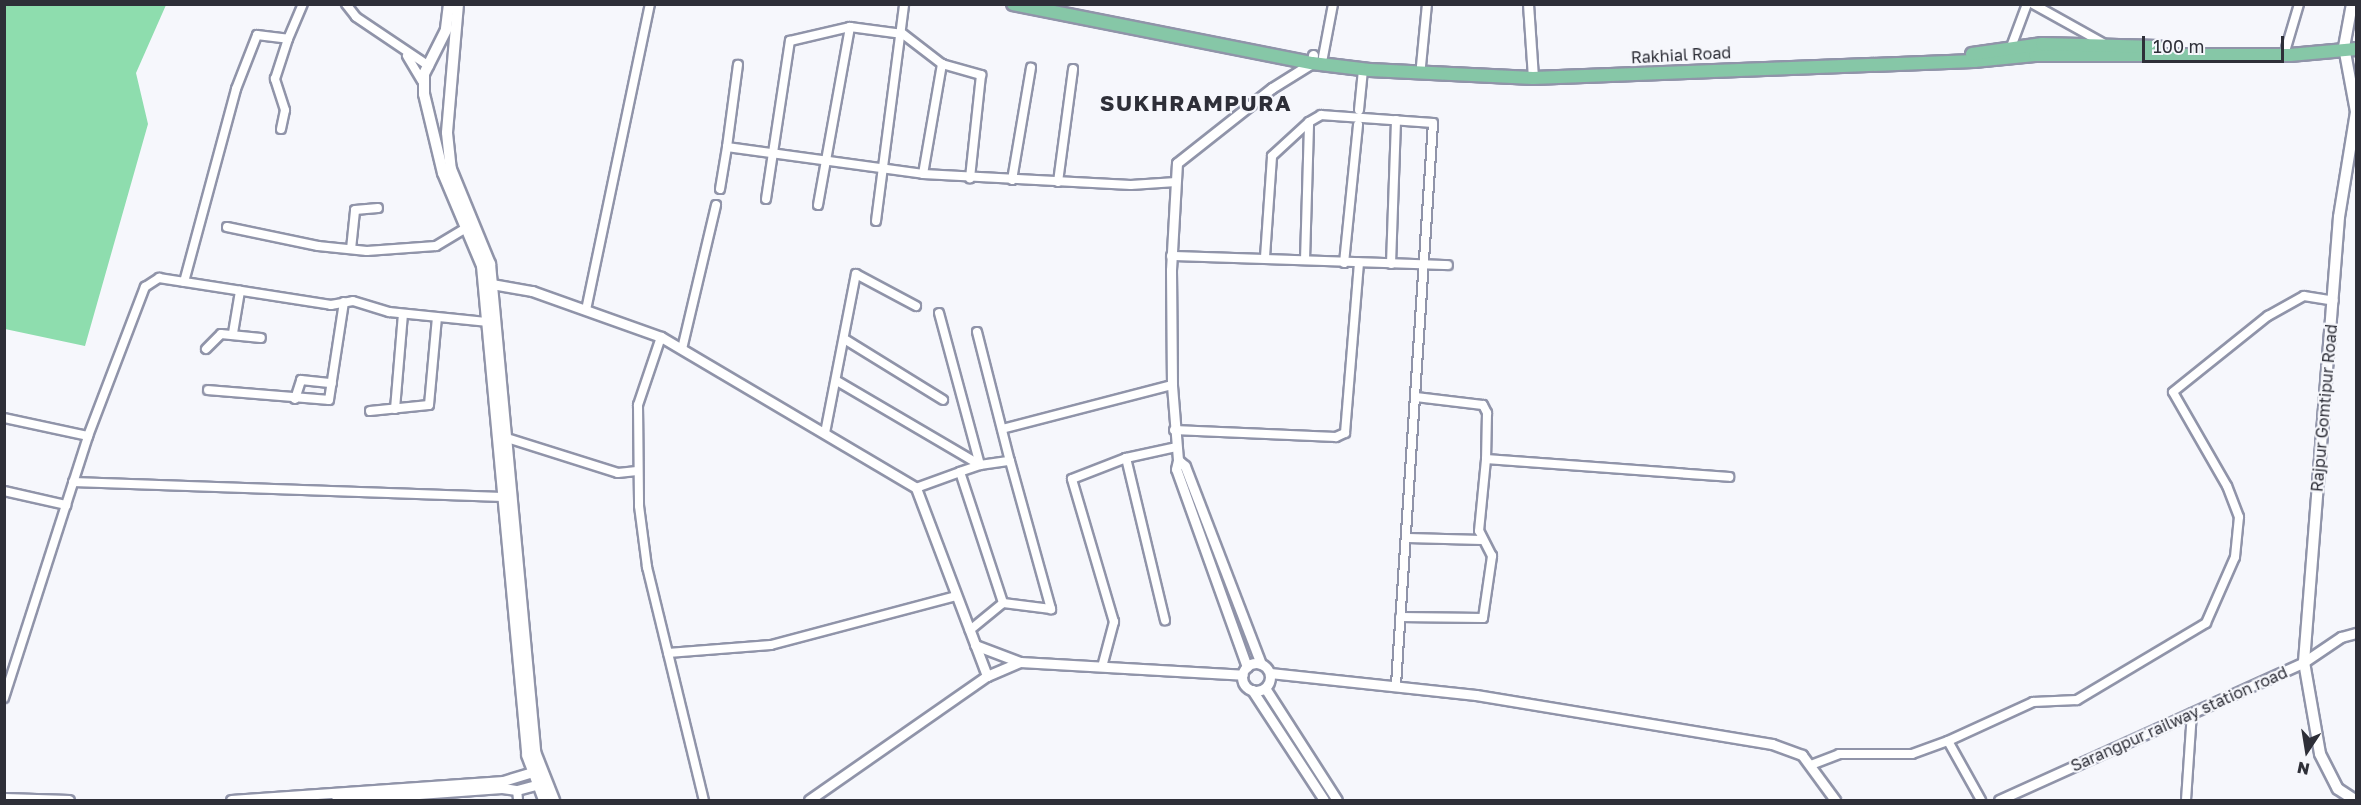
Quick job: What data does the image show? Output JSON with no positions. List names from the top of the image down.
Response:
{
  "streets": {
    "main road": ["Rakhial Road", "Rajpur Gomtipur Road"],
    "street": ["Sarangpur railway station road"]
  },
  "crossings": [
    ["Rakhial Road", "Rajpur Gomtipur Road"],
    ["Rajpur Gomtipur Road", "Sarangpur railway station road"]
  ],
  "districts": ["SUKHRAMPURA"],
  "scale_bar": "100 m",
  "north": "bottom"
}
